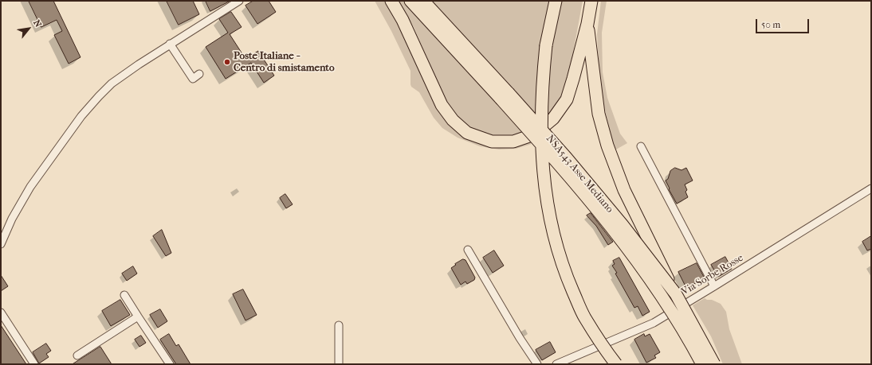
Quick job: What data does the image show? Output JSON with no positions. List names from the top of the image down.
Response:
{
  "streets": {
    "highway": ["NSA543 Asse Mediano"],
    "street": ["Via Sorbe Rosse"]
  },
  "places": ["Poste Italiane - Centro di smistamento"],
  "scale_bar": "50 m",
  "north": "top right"
}
